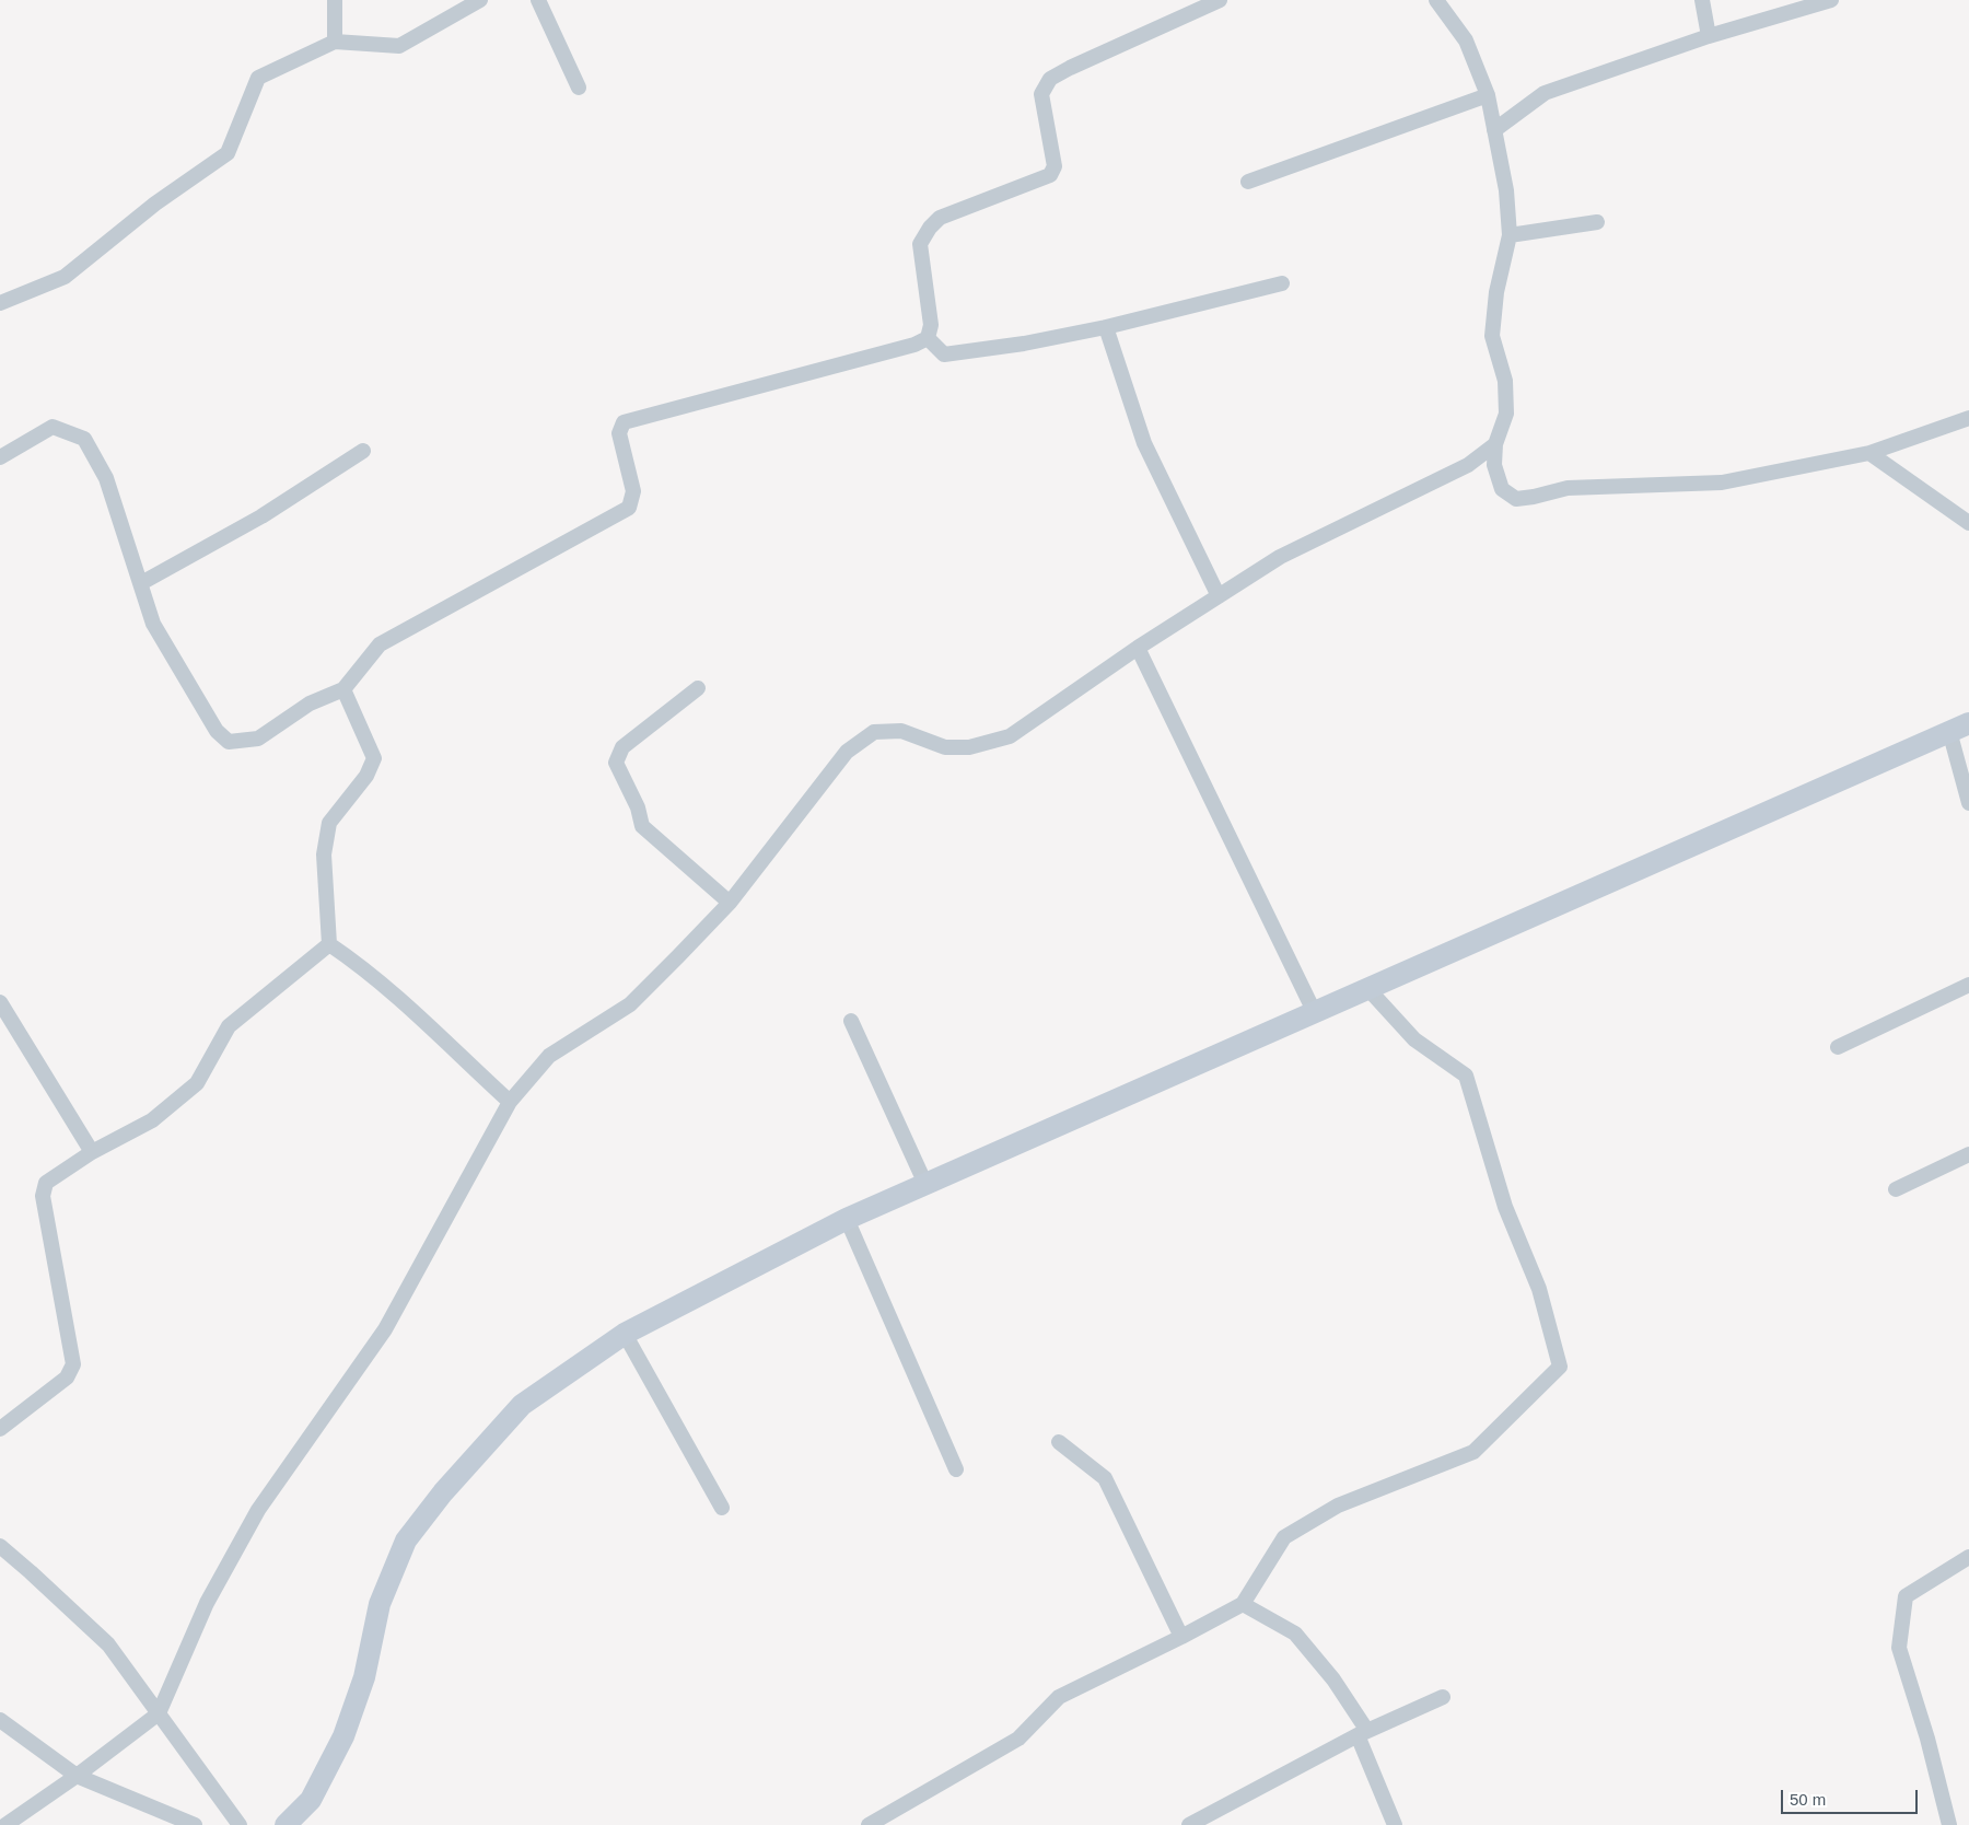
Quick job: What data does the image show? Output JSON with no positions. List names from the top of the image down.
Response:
{
  "scale_bar": "50 m"
}
